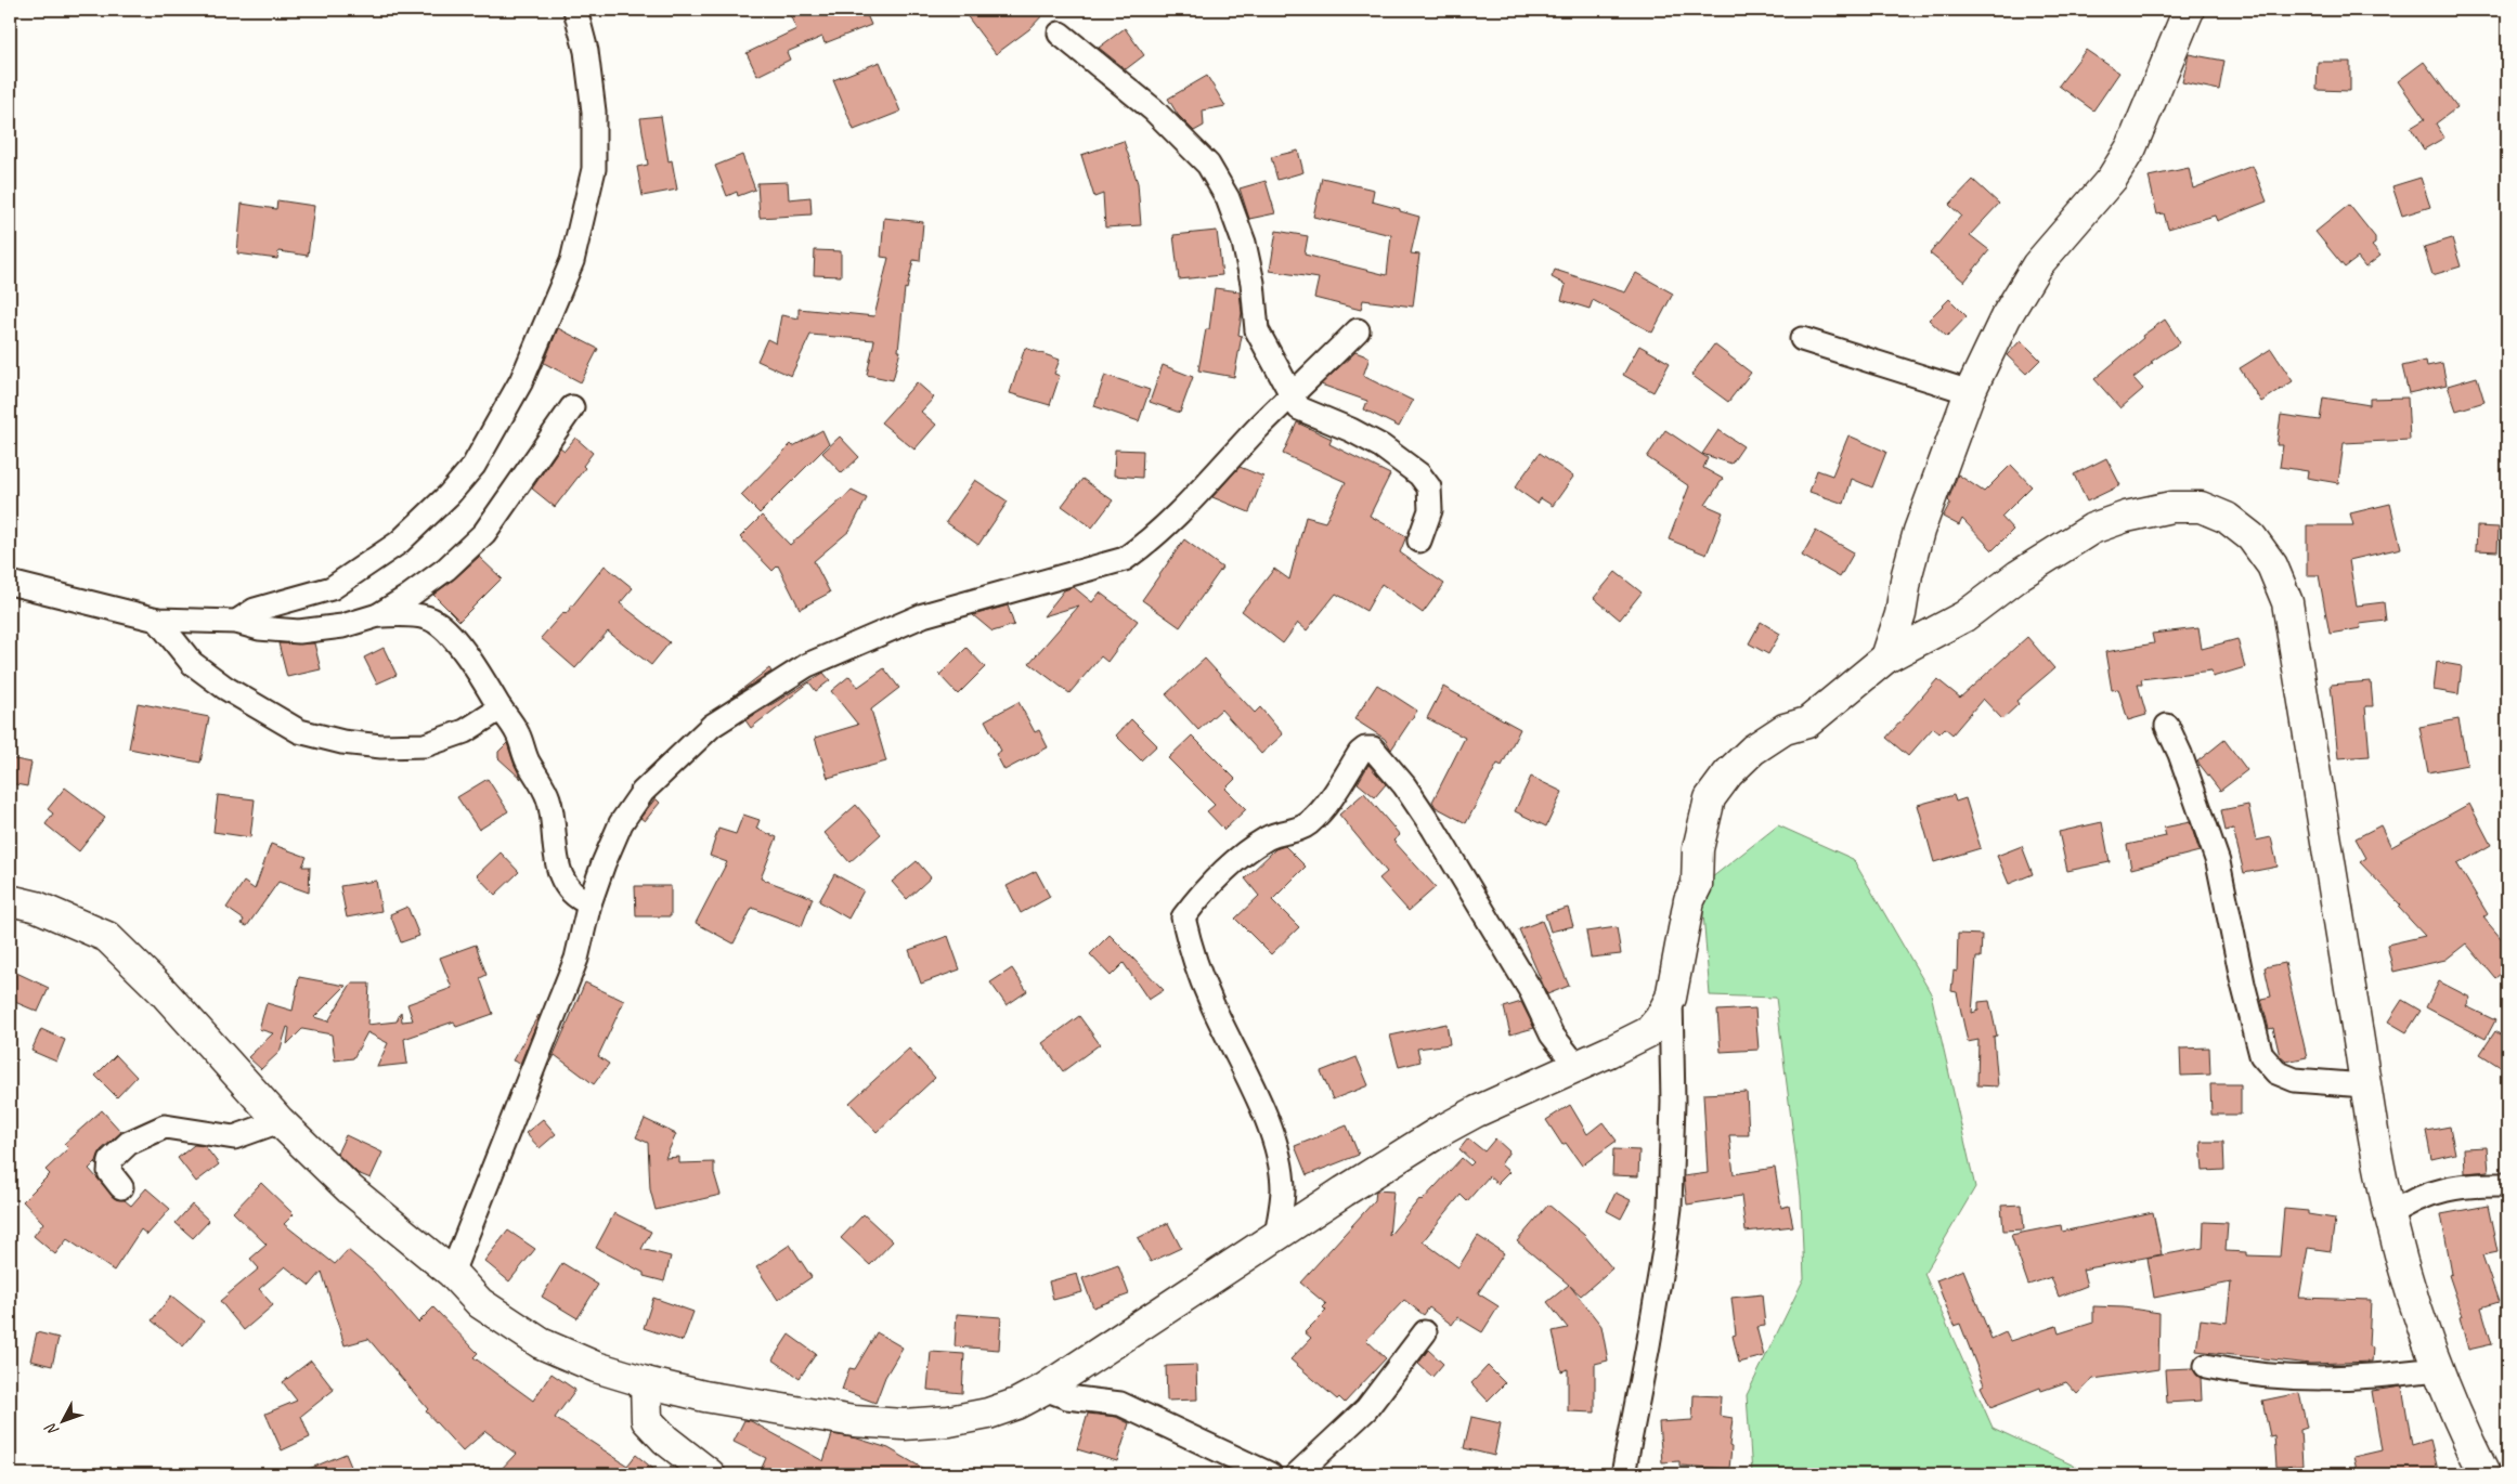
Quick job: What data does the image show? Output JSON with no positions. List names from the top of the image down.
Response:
{
  "north": "bottom left"
}
